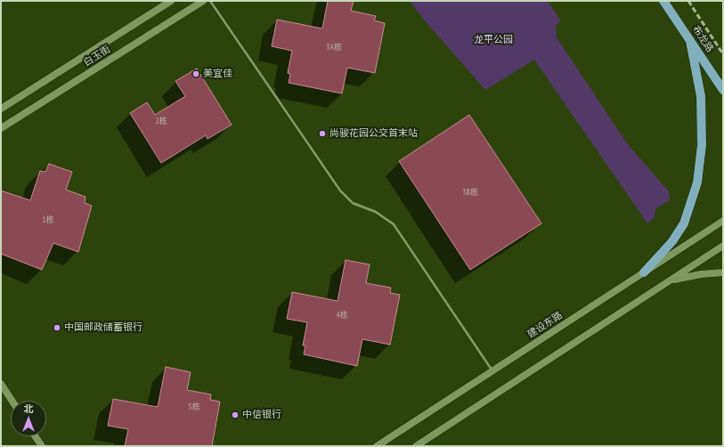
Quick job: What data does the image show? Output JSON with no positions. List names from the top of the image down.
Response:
{
  "streets": {
    "main road": ["布龙路", "白玉街", "建设东路"]
  },
  "parks": ["龙平公园"],
  "places": [
    "美宜佳",
    "尚骏花园公交首末站",
    "中国邮政储蓄银行",
    "中信银行"
  ],
  "house_numbers": [
    "3A栋",
    "2栋",
    "3B栋",
    "1栋",
    "4栋",
    "5栋"
  ],
  "north": "top"
}
